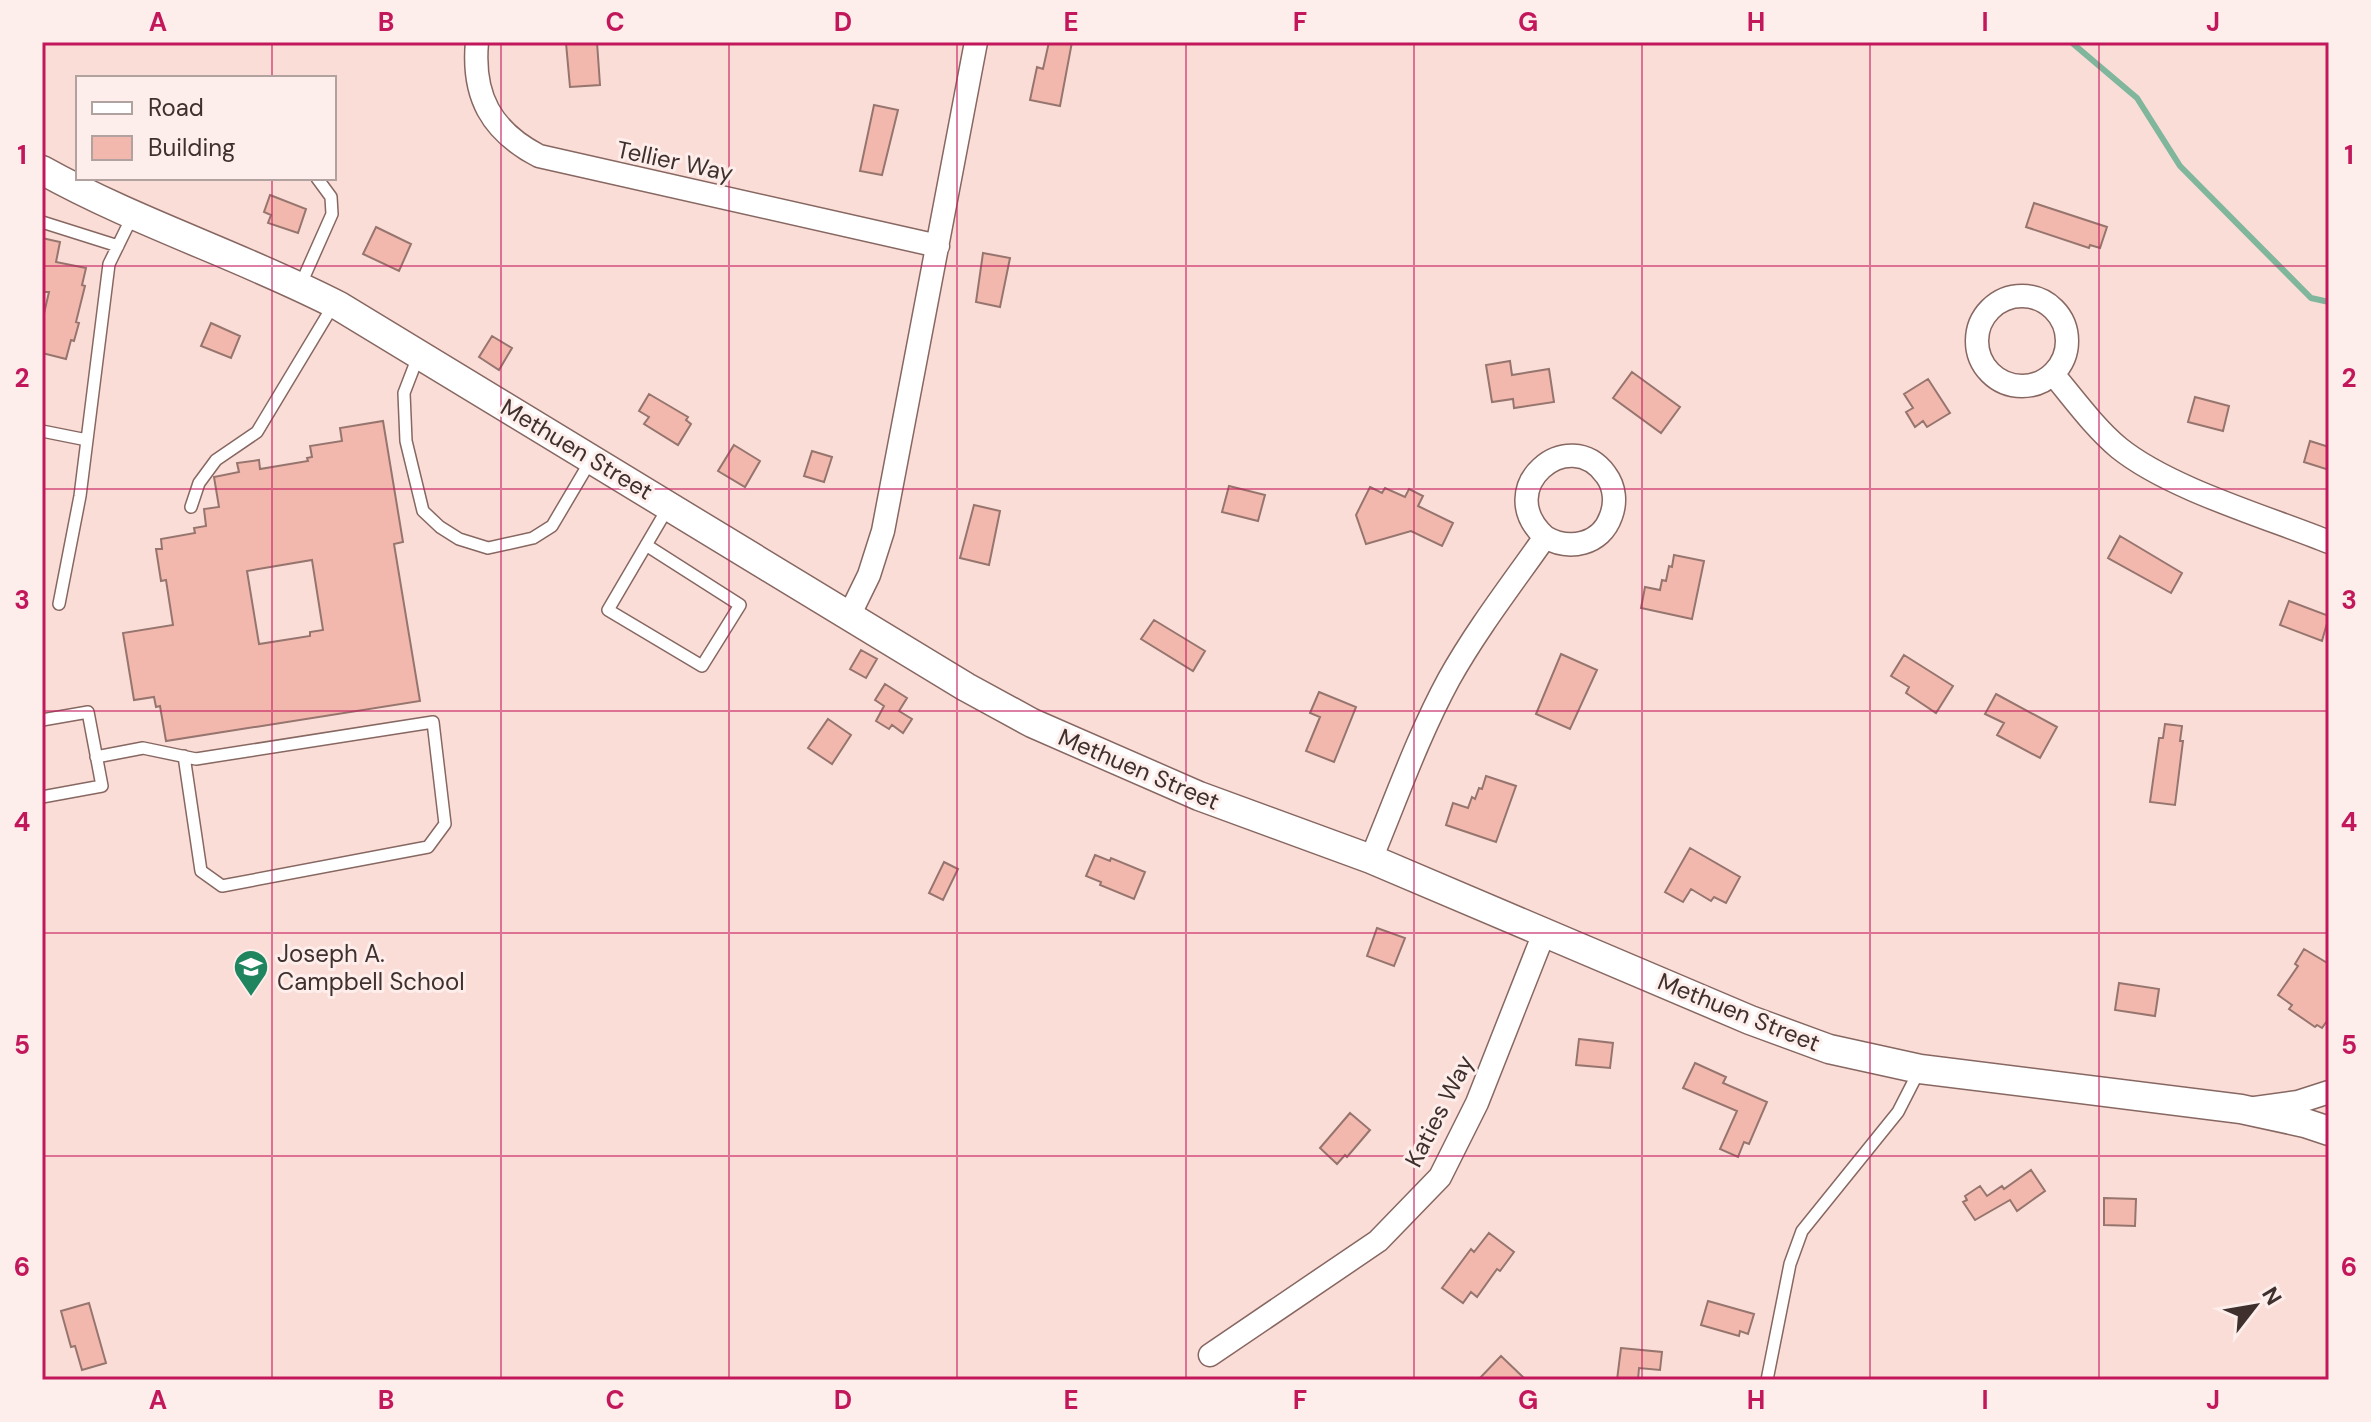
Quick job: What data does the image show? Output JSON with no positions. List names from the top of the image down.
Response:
{
  "streets": {
    "street": ["Tellier Way", "Methuen Street", "Katies Way"]
  },
  "crossings": [
    ["Methuen Street", "Katies Way"]
  ],
  "places": {
    "school or university": ["Joseph A. Campbell School"]
  },
  "legend": ["Road", "Building"],
  "north": "top right",
  "grid": {
    "columns": [
      "A",
      "B",
      "C",
      "D",
      "E",
      "F",
      "G",
      "H",
      "I",
      "J"
    ],
    "rows": [
      "1",
      "2",
      "3",
      "4",
      "5",
      "6"
    ]
  }
}
